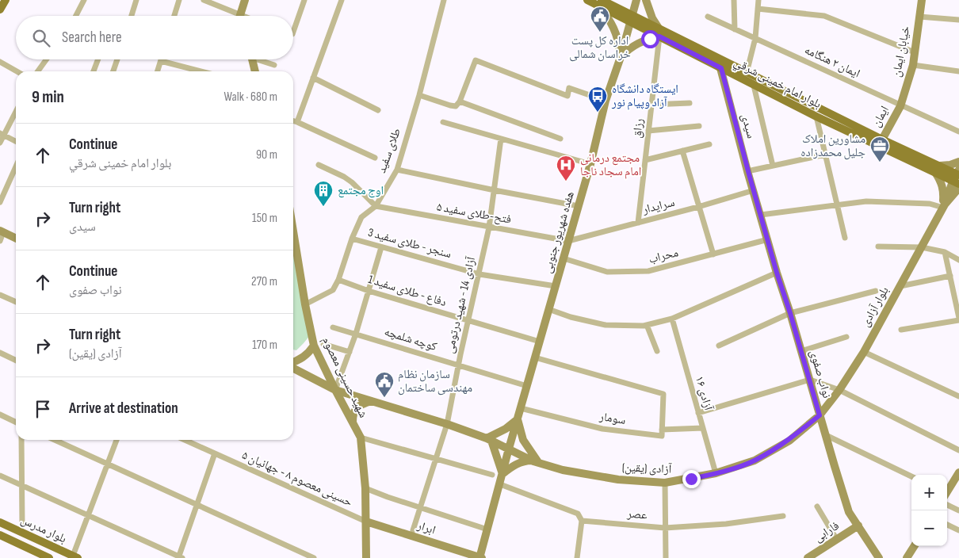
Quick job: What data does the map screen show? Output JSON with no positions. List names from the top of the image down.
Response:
{
  "streets": {
    "main road": [
      "خیابان ایمان",
      "بلوار امام خمینی شرقي",
      "ایمان",
      "سیدی",
      "هفده شهریور جنوبی",
      "بلوار آزادی",
      "نواب صفوی",
      "شهید حسینی معصوم",
      "آزادی (یقین)",
      "ابرار",
      "بلوار مدرس",
      "فارابی"
    ],
    "street": [
      "ایمان ۲ هنگامه",
      "رزاق",
      "طلای سفید",
      "سرایدار",
      "فتح-طلای سفید ۵",
      "سنجر - طلای سفید 3",
      "محراب",
      "دفاع - طلای سفید 1",
      "آزادی 14 - شهید درتومی",
      "کوچه شلمچه",
      "آزادی ۱۶",
      "سومار",
      "حسینی معصوم ۸ - جهانیان ۵",
      "عصر"
    ]
  },
  "crossings": [
    ["خیابان ایمان", "ایمان ۲ هنگامه"],
    ["خیابان ایمان", "ایمان"],
    ["ایمان ۲ هنگامه", "ایمان"],
    ["بلوار امام خمینی شرقي", "ایمان"],
    ["بلوار امام خمینی شرقي", "سیدی"],
    ["بلوار امام خمینی شرقي", "رزاق"],
    ["بلوار امام خمینی شرقي", "هفده شهریور جنوبی"],
    ["بلوار امام خمینی شرقي", "بلوار آزادی"],
    ["سیدی", "سرایدار"],
    ["سیدی", "نواب صفوی"],
    ["رزاق", "سرایدار"],
    ["طلای سفید", "فتح-طلای سفید ۵"],
    ["طلای سفید", "سنجر - طلای سفید 3"],
    ["طلای سفید", "دفاع - طلای سفید 1"],
    ["طلای سفید", "شهید حسینی معصوم"],
    ["سرایدار", "فتح-طلای سفید ۵"],
    ["سرایدار", "هفده شهریور جنوبی"],
    ["سرایدار", "نواب صفوی"],
    ["فتح-طلای سفید ۵", "هفده شهریور جنوبی"],
    ["فتح-طلای سفید ۵", "آزادی 14 - شهید درتومی"],
    ["هفده شهریور جنوبی", "سنجر - طلای سفید 3"],
    ["هفده شهریور جنوبی", "محراب"],
    ["هفده شهریور جنوبی", "دفاع - طلای سفید 1"],
    ["هفده شهریور جنوبی", "کوچه شلمچه"],
    ["هفده شهریور جنوبی", "سومار"],
    ["هفده شهریور جنوبی", "آزادی (یقین)"],
    ["هفده شهریور جنوبی", "ابرار"],
    ["سنجر - طلای سفید 3", "آزادی 14 - شهید درتومی"],
    ["محراب", "نواب صفوی"],
    ["دفاع - طلای سفید 1", "آزادی 14 - شهید درتومی"],
    ["آزادی 14 - شهید درتومی", "کوچه شلمچه"],
    ["آزادی 14 - شهید درتومی", "آزادی (یقین)"],
    ["بلوار آزادی", "نواب صفوی"],
    ["بلوار آزادی", "آزادی (یقین)"],
    ["نواب صفوی", "آزادی (یقین)"],
    ["نواب صفوی", "فارابی"],
    ["شهید حسینی معصوم", "آزادی (یقین)"],
    ["شهید حسینی معصوم", "حسینی معصوم ۸ - جهانیان ۵"],
    ["شهید حسینی معصوم", "ابرار"],
    ["آزادی ۱۶", "آزادی (یقین)"],
    ["حسینی معصوم ۸ - جهانیان ۵", "ابرار"]
  ],
  "places": {
    "public building": ["اداره کل پست خراسان شمالی", "سازمان نظام مهندسی ساختمان"],
    "bus stop": ["ایستگاه دانشگاه آزاد وپیام نور"],
    "office": ["مشاورین املاک جلیل محمدزاده"],
    "hospital": ["مجتمع درمانی امام سجاد ناجا"],
    "building": ["اوج مجتمع"]
  },
  "page": {
    "search": "Search here",
    "heading": ["9 min", "Walk · 680 m"],
    "list": [
      ["Continue", "بلوار امام خمینی شرقي", "90 m"],
      ["Turn right", "سیدی", "150 m"],
      ["Continue", "نواب صفوی", "270 m"],
      ["Turn right", "آزادی (یقین)", "170 m"],
      "Arrive at destination"
    ],
    "map_buttons": ["+", "−"]
  }
}
